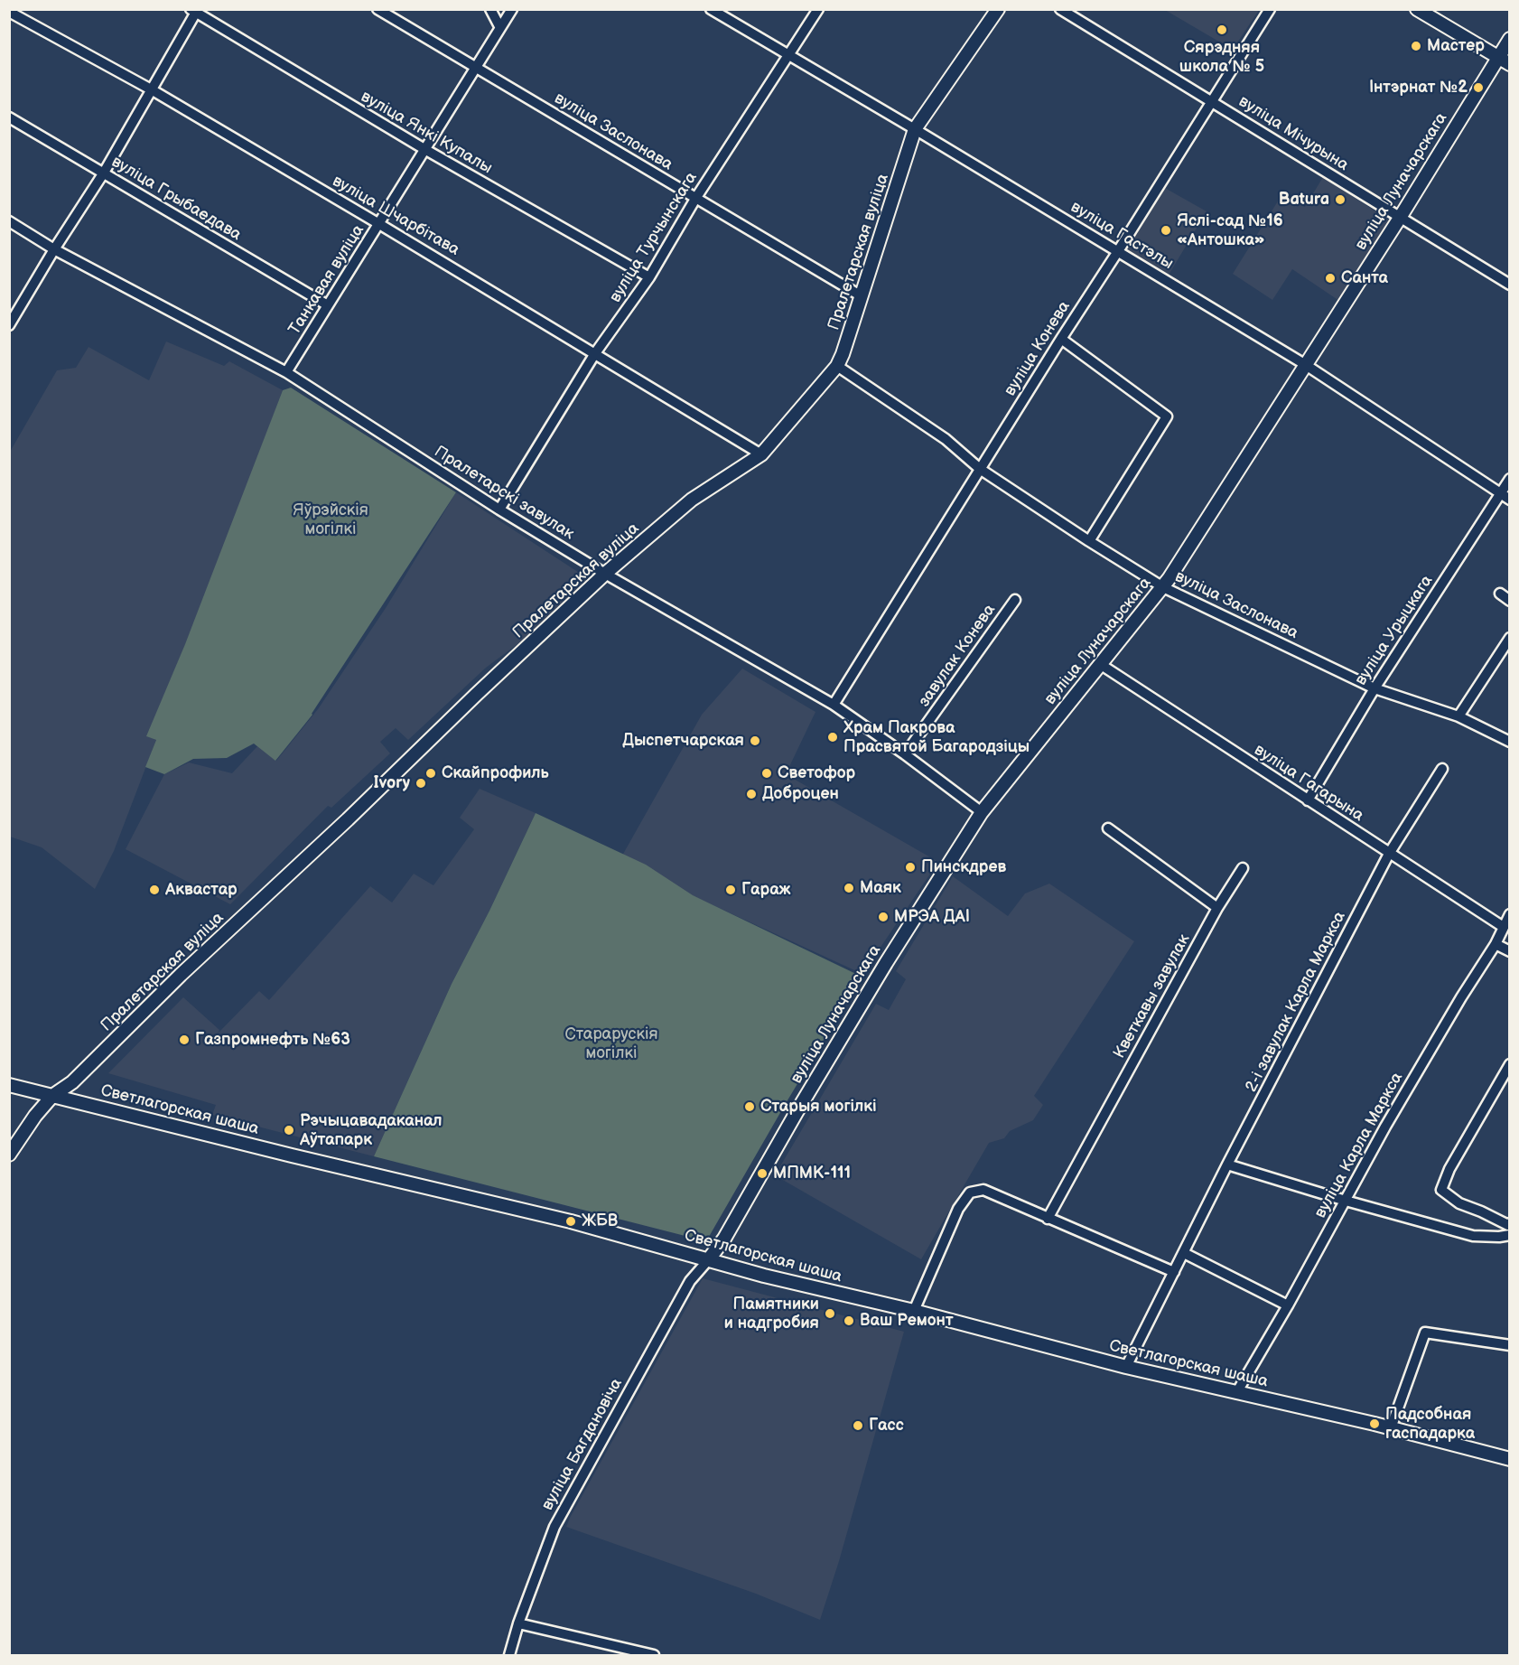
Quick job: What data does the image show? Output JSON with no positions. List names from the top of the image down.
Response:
{
  "streets": {
    "street": [
      "вуліца Заслонава",
      "вуліца Янкі Купалы",
      "вуліца Мічурына",
      "вуліца Луначарскага",
      "вуліца Грыбаедава",
      "вуліца Шчарбітава",
      "вуліца Гастэлы",
      "вуліца Турчынскага",
      "Пралетарская вуліца",
      "Танкавая вуліца",
      "вуліца Конева",
      "Пралетарскі завулак",
      "вуліца Урыцкага",
      "завулак Конева",
      "вуліца Гагарына",
      "Кветкавы завулак",
      "2-і завулак Карла Маркса",
      "Светлагорская шаша",
      "вуліца Карла Маркса",
      "вуліца Багдановіча"
    ]
  },
  "crossings": [
    ["вуліца Заслонава", "вуліца Луначарскага"],
    ["вуліца Заслонава", "вуліца Турчынскага"],
    ["вуліца Заслонава", "Пралетарская вуліца"],
    ["вуліца Заслонава", "Танкавая вуліца"],
    ["вуліца Заслонава", "вуліца Конева"],
    ["вуліца Заслонава", "вуліца Урыцкага"],
    ["вуліца Янкі Купалы", "вуліца Турчынскага"],
    ["вуліца Янкі Купалы", "Танкавая вуліца"],
    ["вуліца Мічурына", "вуліца Луначарскага"],
    ["вуліца Мічурына", "вуліца Конева"],
    ["вуліца Луначарскага", "вуліца Гастэлы"],
    ["вуліца Луначарскага", "Пралетарскі завулак"],
    ["вуліца Луначарскага", "вуліца Гагарына"],
    ["вуліца Луначарскага", "Светлагорская шаша"],
    ["вуліца Луначарскага", "вуліца Багдановіча"],
    ["вуліца Грыбаедава", "Танкавая вуліца"],
    ["вуліца Шчарбітава", "вуліца Турчынскага"],
    ["вуліца Шчарбітава", "Пралетарская вуліца"],
    ["вуліца Шчарбітава", "Танкавая вуліца"],
    ["вуліца Гастэлы", "вуліца Турчынскага"],
    ["вуліца Гастэлы", "Пралетарская вуліца"],
    ["вуліца Гастэлы", "вуліца Конева"],
    ["вуліца Гастэлы", "вуліца Урыцкага"],
    ["вуліца Турчынскага", "Пралетарскі завулак"],
    ["Пралетарская вуліца", "Пралетарскі завулак"],
    ["Пралетарская вуліца", "Светлагорская шаша"],
    ["Танкавая вуліца", "Пралетарскі завулак"],
    ["вуліца Конева", "Пралетарскі завулак"],
    ["Пралетарскі завулак", "завулак Конева"],
    ["вуліца Урыцкага", "вуліца Гагарына"],
    ["вуліца Гагарына", "2-і завулак Карла Маркса"],
    ["вуліца Гагарына", "вуліца Карла Маркса"],
    ["2-і завулак Карла Маркса", "Светлагорская шаша"],
    ["Светлагорская шаша", "вуліца Карла Маркса"],
    ["Светлагорская шаша", "вуліца Багдановіча"]
  ],
  "parks": ["Яўрэйскія могілкі", "Старарускія могілкі"],
  "places": [
    "Сярэдняя школа № 5",
    "Мастер",
    "Інтэрнат №2",
    "Batura",
    "Яслі-сад №16 «Антошка»",
    "Санта",
    "Храм Пакрова Прасвятой Багародзіцы",
    "Дыспетчарская",
    "Скайпрофиль",
    "Светофор",
    "Ivory",
    "Доброцен",
    "Пинскдрев",
    "Маяк",
    "Аквастар",
    "Гараж",
    "МРЭА ДАІ",
    "Газпромнефть №63",
    "Старыя могілкі",
    "Рэчыцавадаканал Аўтапарк",
    "МПМК-111",
    "ЖБВ",
    "Памятники и надгробия",
    "Ваш Ремонт",
    "Падсобная гаспадарка",
    "Гасс"
  ]
}
